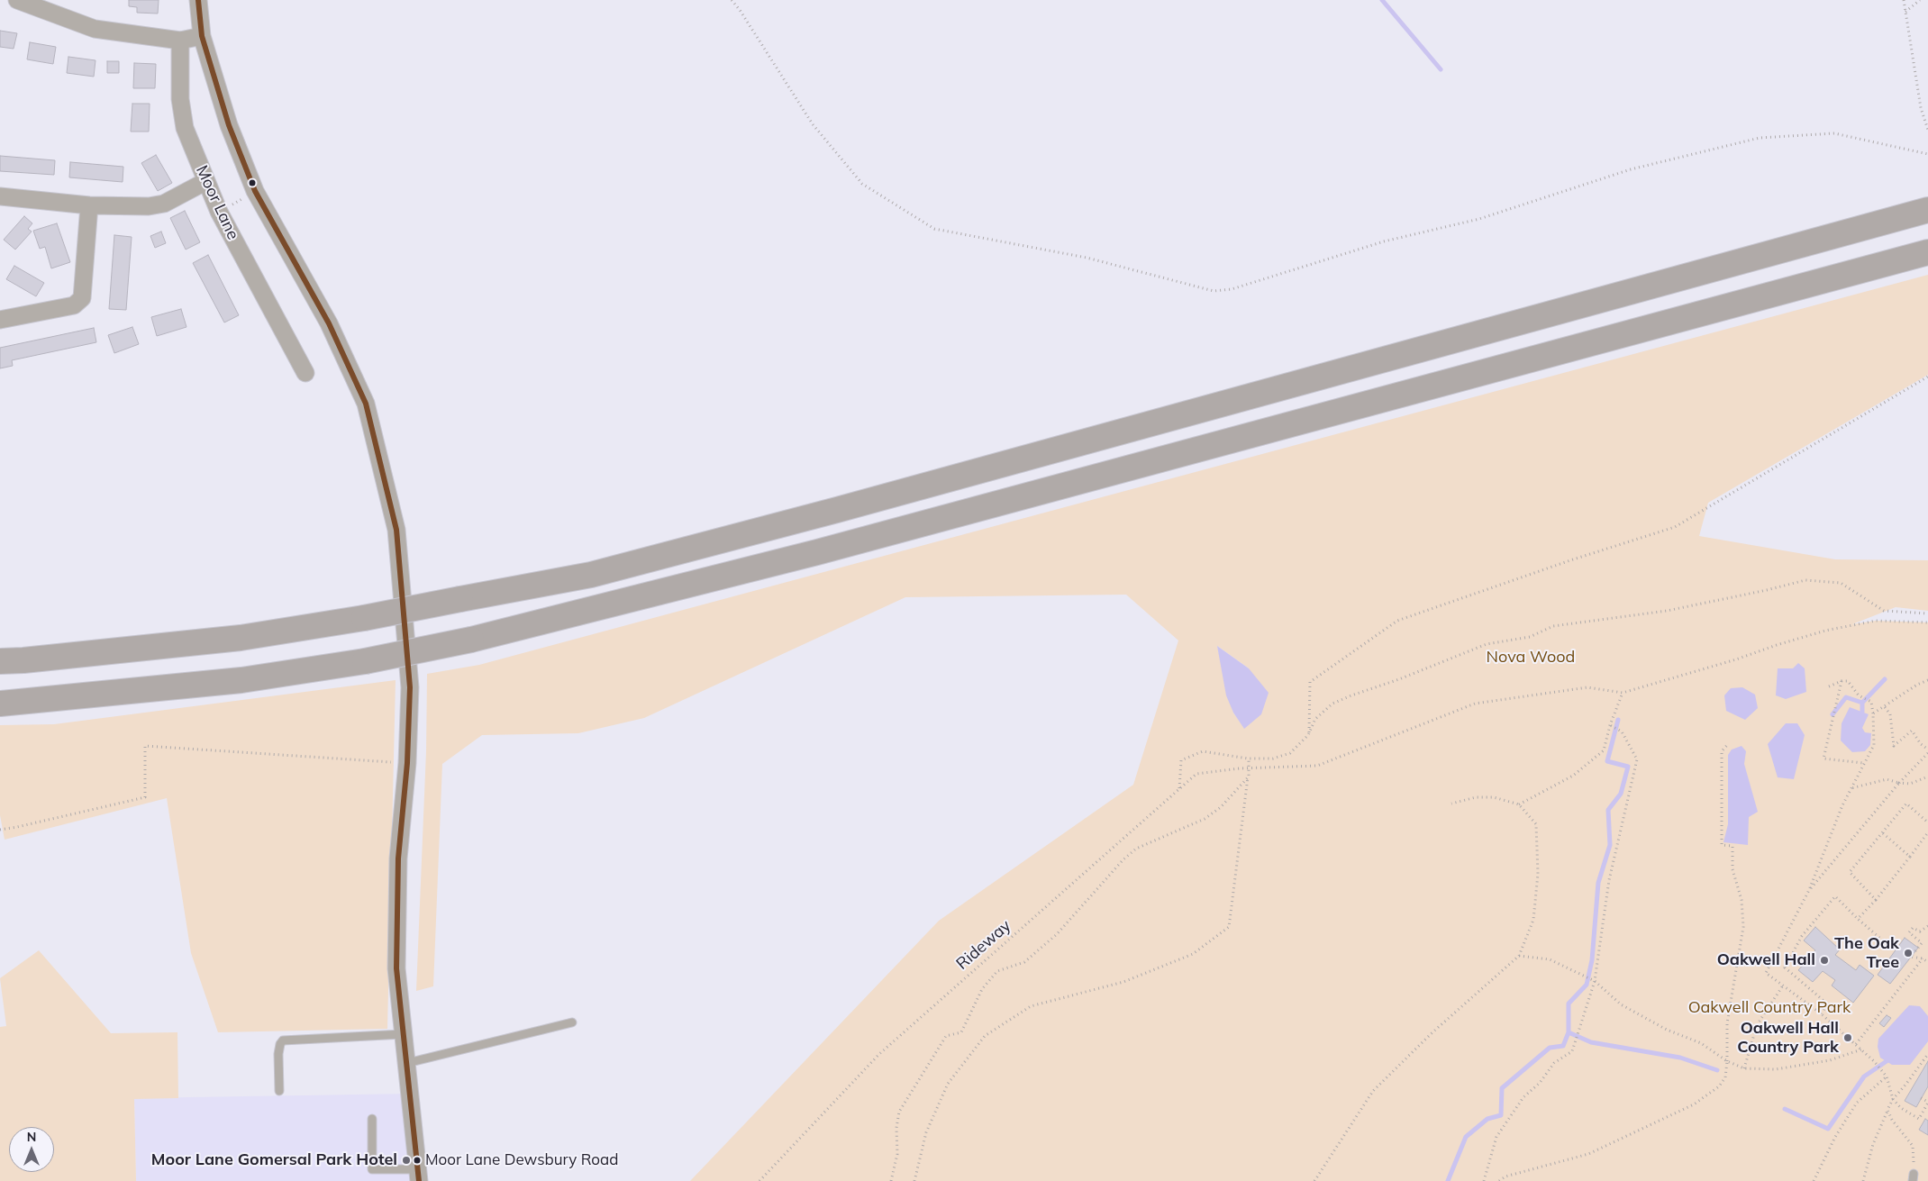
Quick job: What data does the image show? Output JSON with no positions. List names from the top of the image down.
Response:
{
  "streets": {
    "street": ["Moor Lane"],
    "path": ["Rideway"]
  },
  "parks": ["Nova Wood", "Oakwell Country Park"],
  "places": [
    "The Oak Tree",
    "Oakwell Hall",
    "Oakwell Hall Country Park",
    "Moor Lane Gomersal Park Hotel",
    "Moor Lane Dewsbury Road"
  ],
  "north": "top"
}
